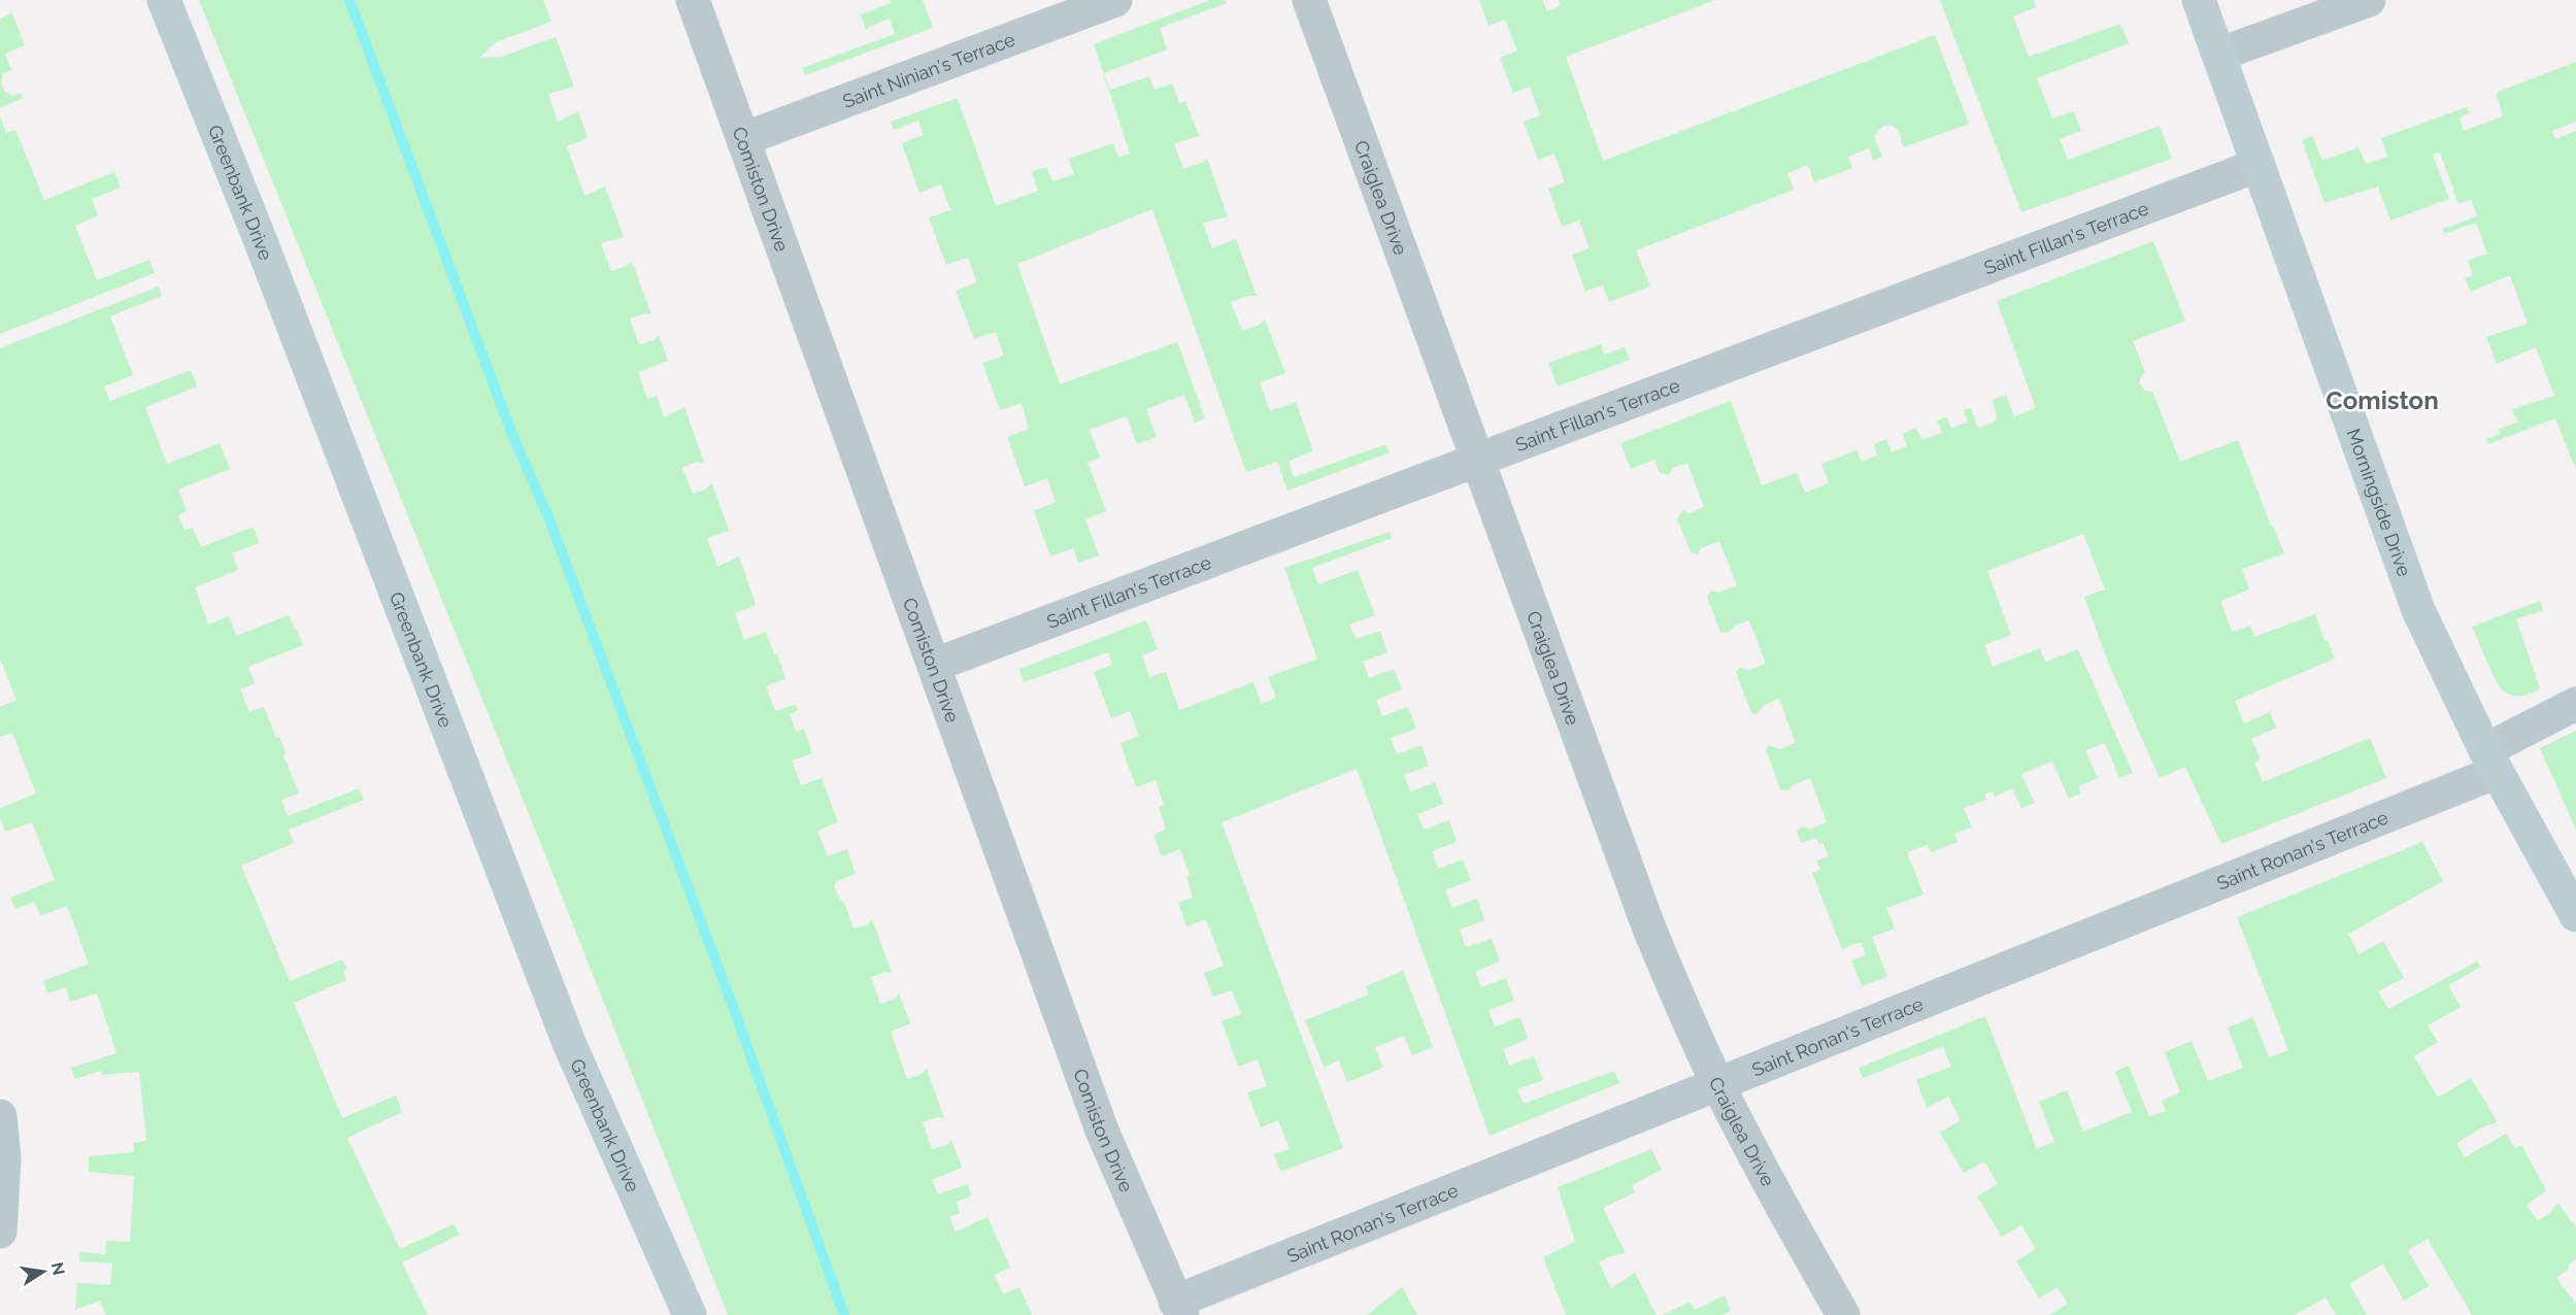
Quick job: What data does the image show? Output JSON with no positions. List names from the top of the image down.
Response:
{
  "streets": {
    "street": [
      "Saint Ninian's Terrace",
      "Comiston Drive",
      "Greenbank Drive",
      "Craiglea Drive",
      "Saint Fillan's Terrace",
      "Morningside Drive",
      "Saint Ronan's Terrace"
    ]
  },
  "crossings": [
    ["Saint Ninian's Terrace", "Comiston Drive"],
    ["Comiston Drive", "Saint Fillan's Terrace"],
    ["Comiston Drive", "Saint Ronan's Terrace"],
    ["Craiglea Drive", "Saint Fillan's Terrace"],
    ["Craiglea Drive", "Saint Ronan's Terrace"],
    ["Saint Fillan's Terrace", "Morningside Drive"],
    ["Morningside Drive", "Saint Ronan's Terrace"]
  ],
  "districts": ["Comiston"],
  "north": "right"
}
